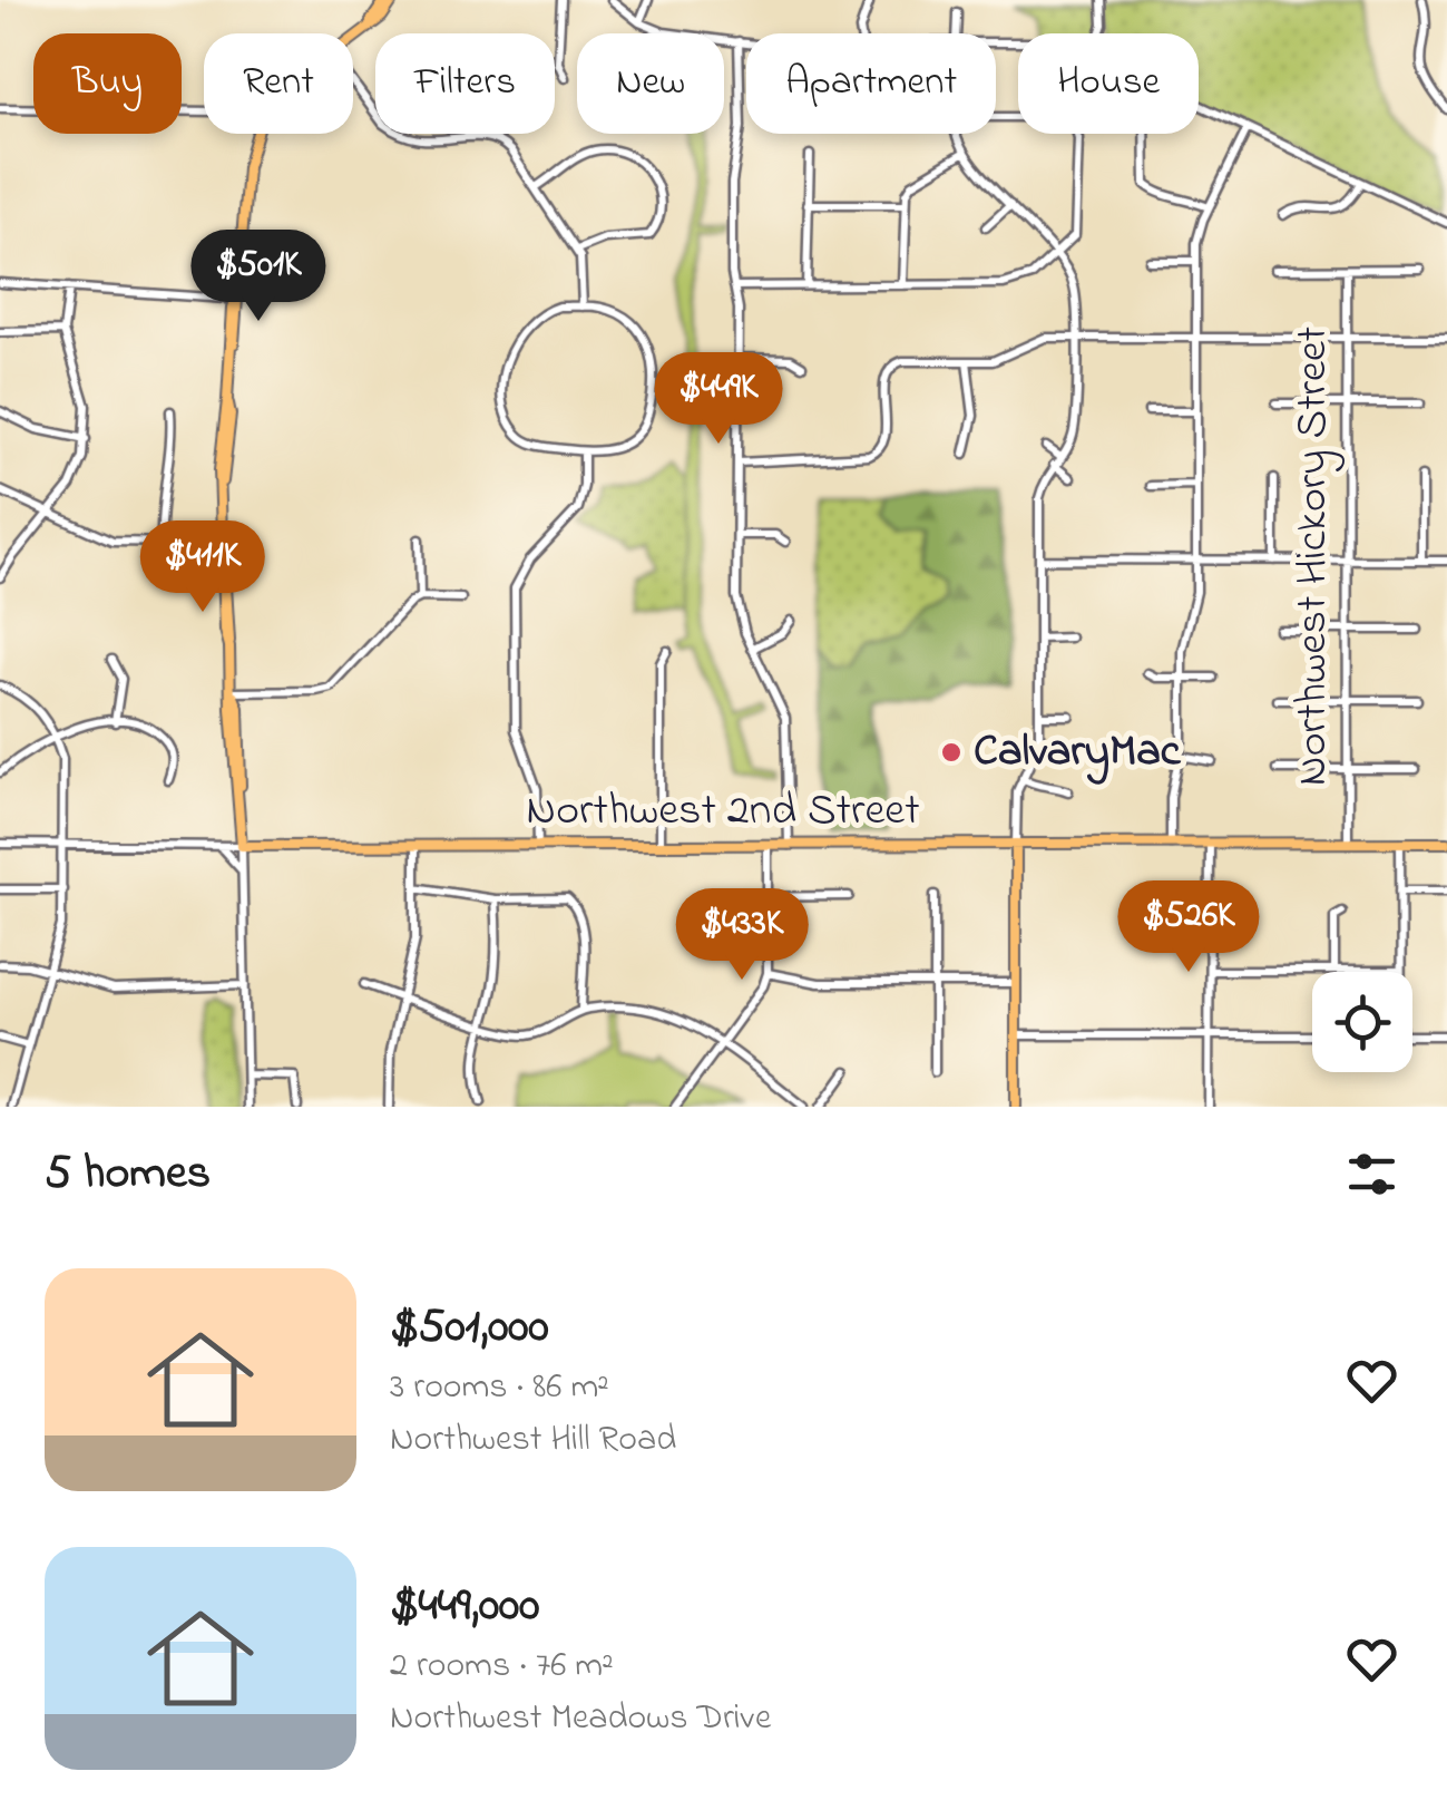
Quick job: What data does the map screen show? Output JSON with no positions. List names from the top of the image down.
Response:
{
  "streets": {
    "main road": ["Northwest 2nd Street"],
    "street": ["Northwest Hickory Street"]
  },
  "crossings": [
    ["Northwest Hickory Street", "Northwest 2nd Street"]
  ],
  "places": ["CalvaryMac"],
  "page": {
    "chip": [
      "Buy",
      "Rent",
      "Filters",
      "New",
      "Apartment",
      "House"
    ],
    "price": [
      "$501K",
      "$449K",
      "$411K",
      "$526K",
      "$433K"
    ],
    "heading": "5 homes",
    "list": [
      {
        "name": "$501,000",
        "note": "3 rooms · 86 m² · Northwest Hill Road"
      },
      {
        "name": "$449,000",
        "note": "2 rooms · 76 m² · Northwest Meadows Drive"
      }
    ]
  }
}
